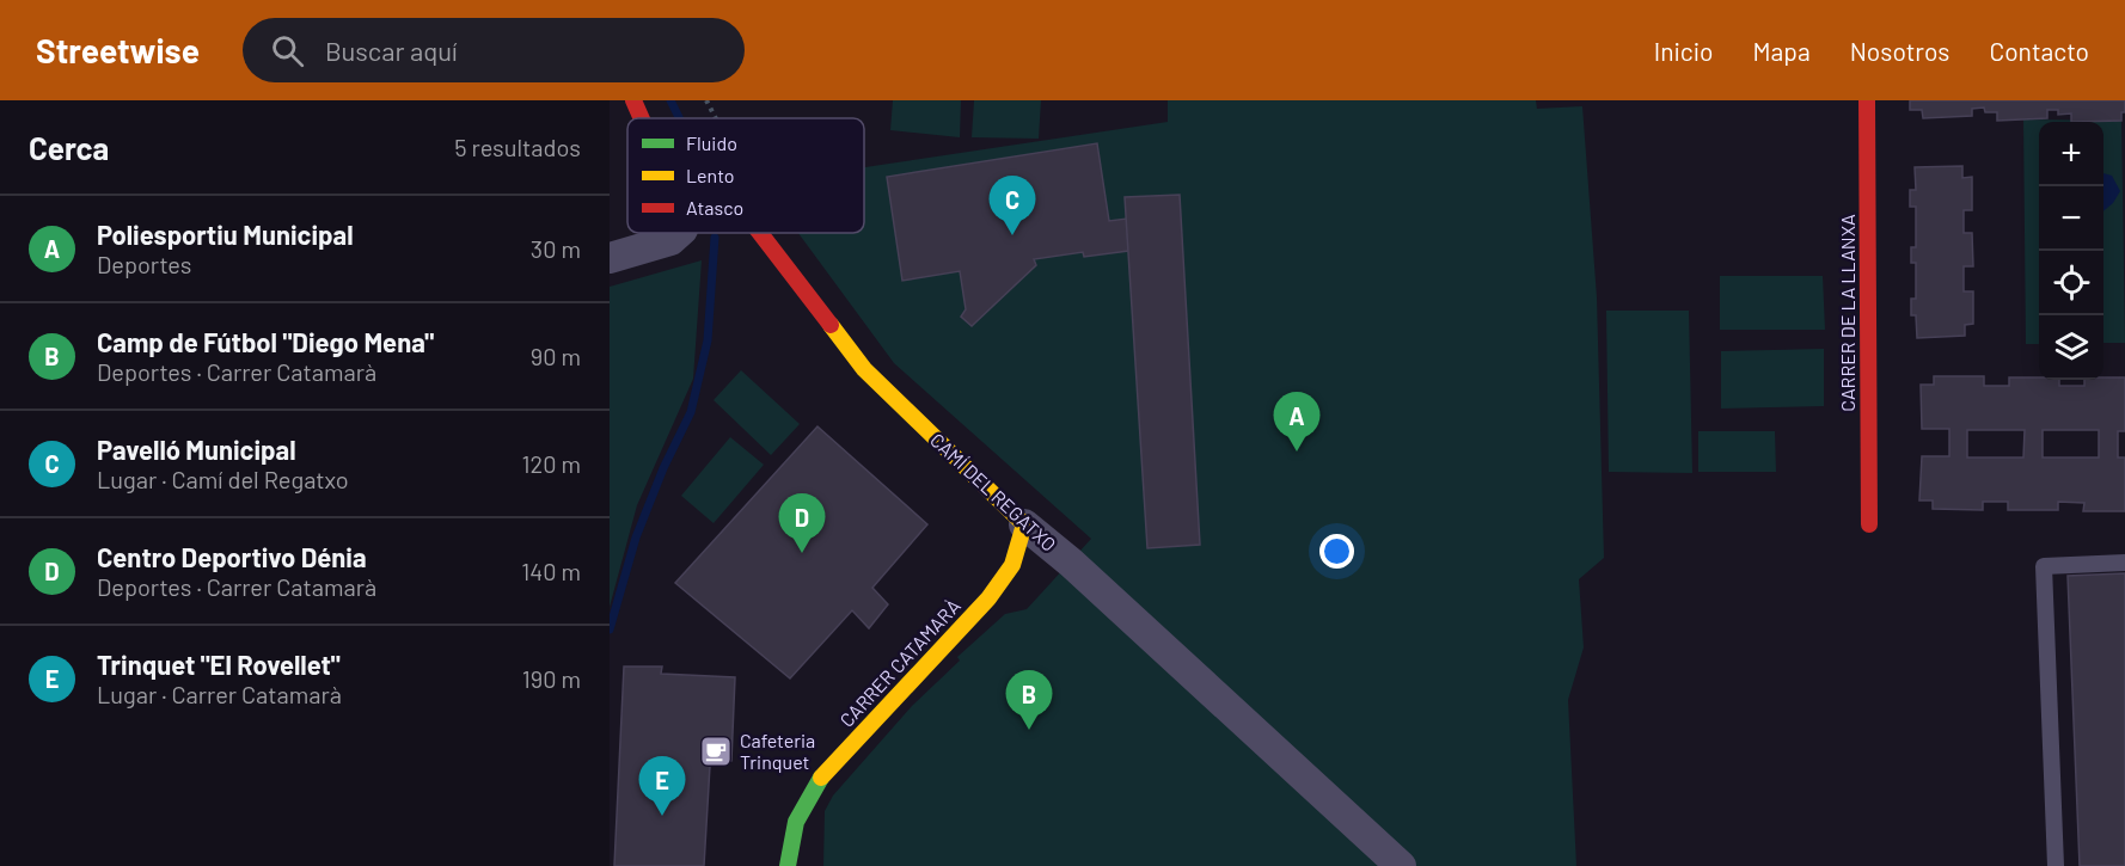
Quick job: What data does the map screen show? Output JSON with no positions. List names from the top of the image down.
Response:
{
  "streets": {
    "street": ["CARRER DE LA LLANXA", "CAMÍ DEL REGATXO", "CARRER CATAMARÀ"]
  },
  "crossings": [
    ["CAMÍ DEL REGATXO", "CARRER CATAMARÀ"]
  ],
  "places": {
    "cafe": ["Cafeteria Trinquet"]
  },
  "legend": ["Fluido", "Lento", "Atasco"],
  "page": {
    "header": "Streetwise",
    "search": "Buscar aquí",
    "nav": [
      "Inicio",
      "Mapa",
      "Nosotros",
      "Contacto"
    ],
    "heading": ["Cerca", "5 resultados"],
    "map_buttons": ["+", "−"],
    "pins": [
      "C",
      "A",
      "D",
      "B",
      "E"
    ],
    "list": [
      {
        "mark": "A",
        "name": "Poliesportiu Municipal",
        "note": "Deportes",
        "value": "30 m"
      },
      {
        "mark": "B",
        "name": "Camp de Fútbol \"Diego Mena\"",
        "note": "Deportes · Carrer Catamarà",
        "value": "90 m"
      },
      {
        "mark": "C",
        "name": "Pavelló Municipal",
        "note": "Lugar · Camí del Regatxo",
        "value": "120 m"
      },
      {
        "mark": "D",
        "name": "Centro Deportivo Dénia",
        "note": "Deportes · Carrer Catamarà",
        "value": "140 m"
      },
      {
        "mark": "E",
        "name": "Trinquet \"El Rovellet\"",
        "note": "Lugar · Carrer Catamarà",
        "value": "190 m"
      }
    ]
  }
}
